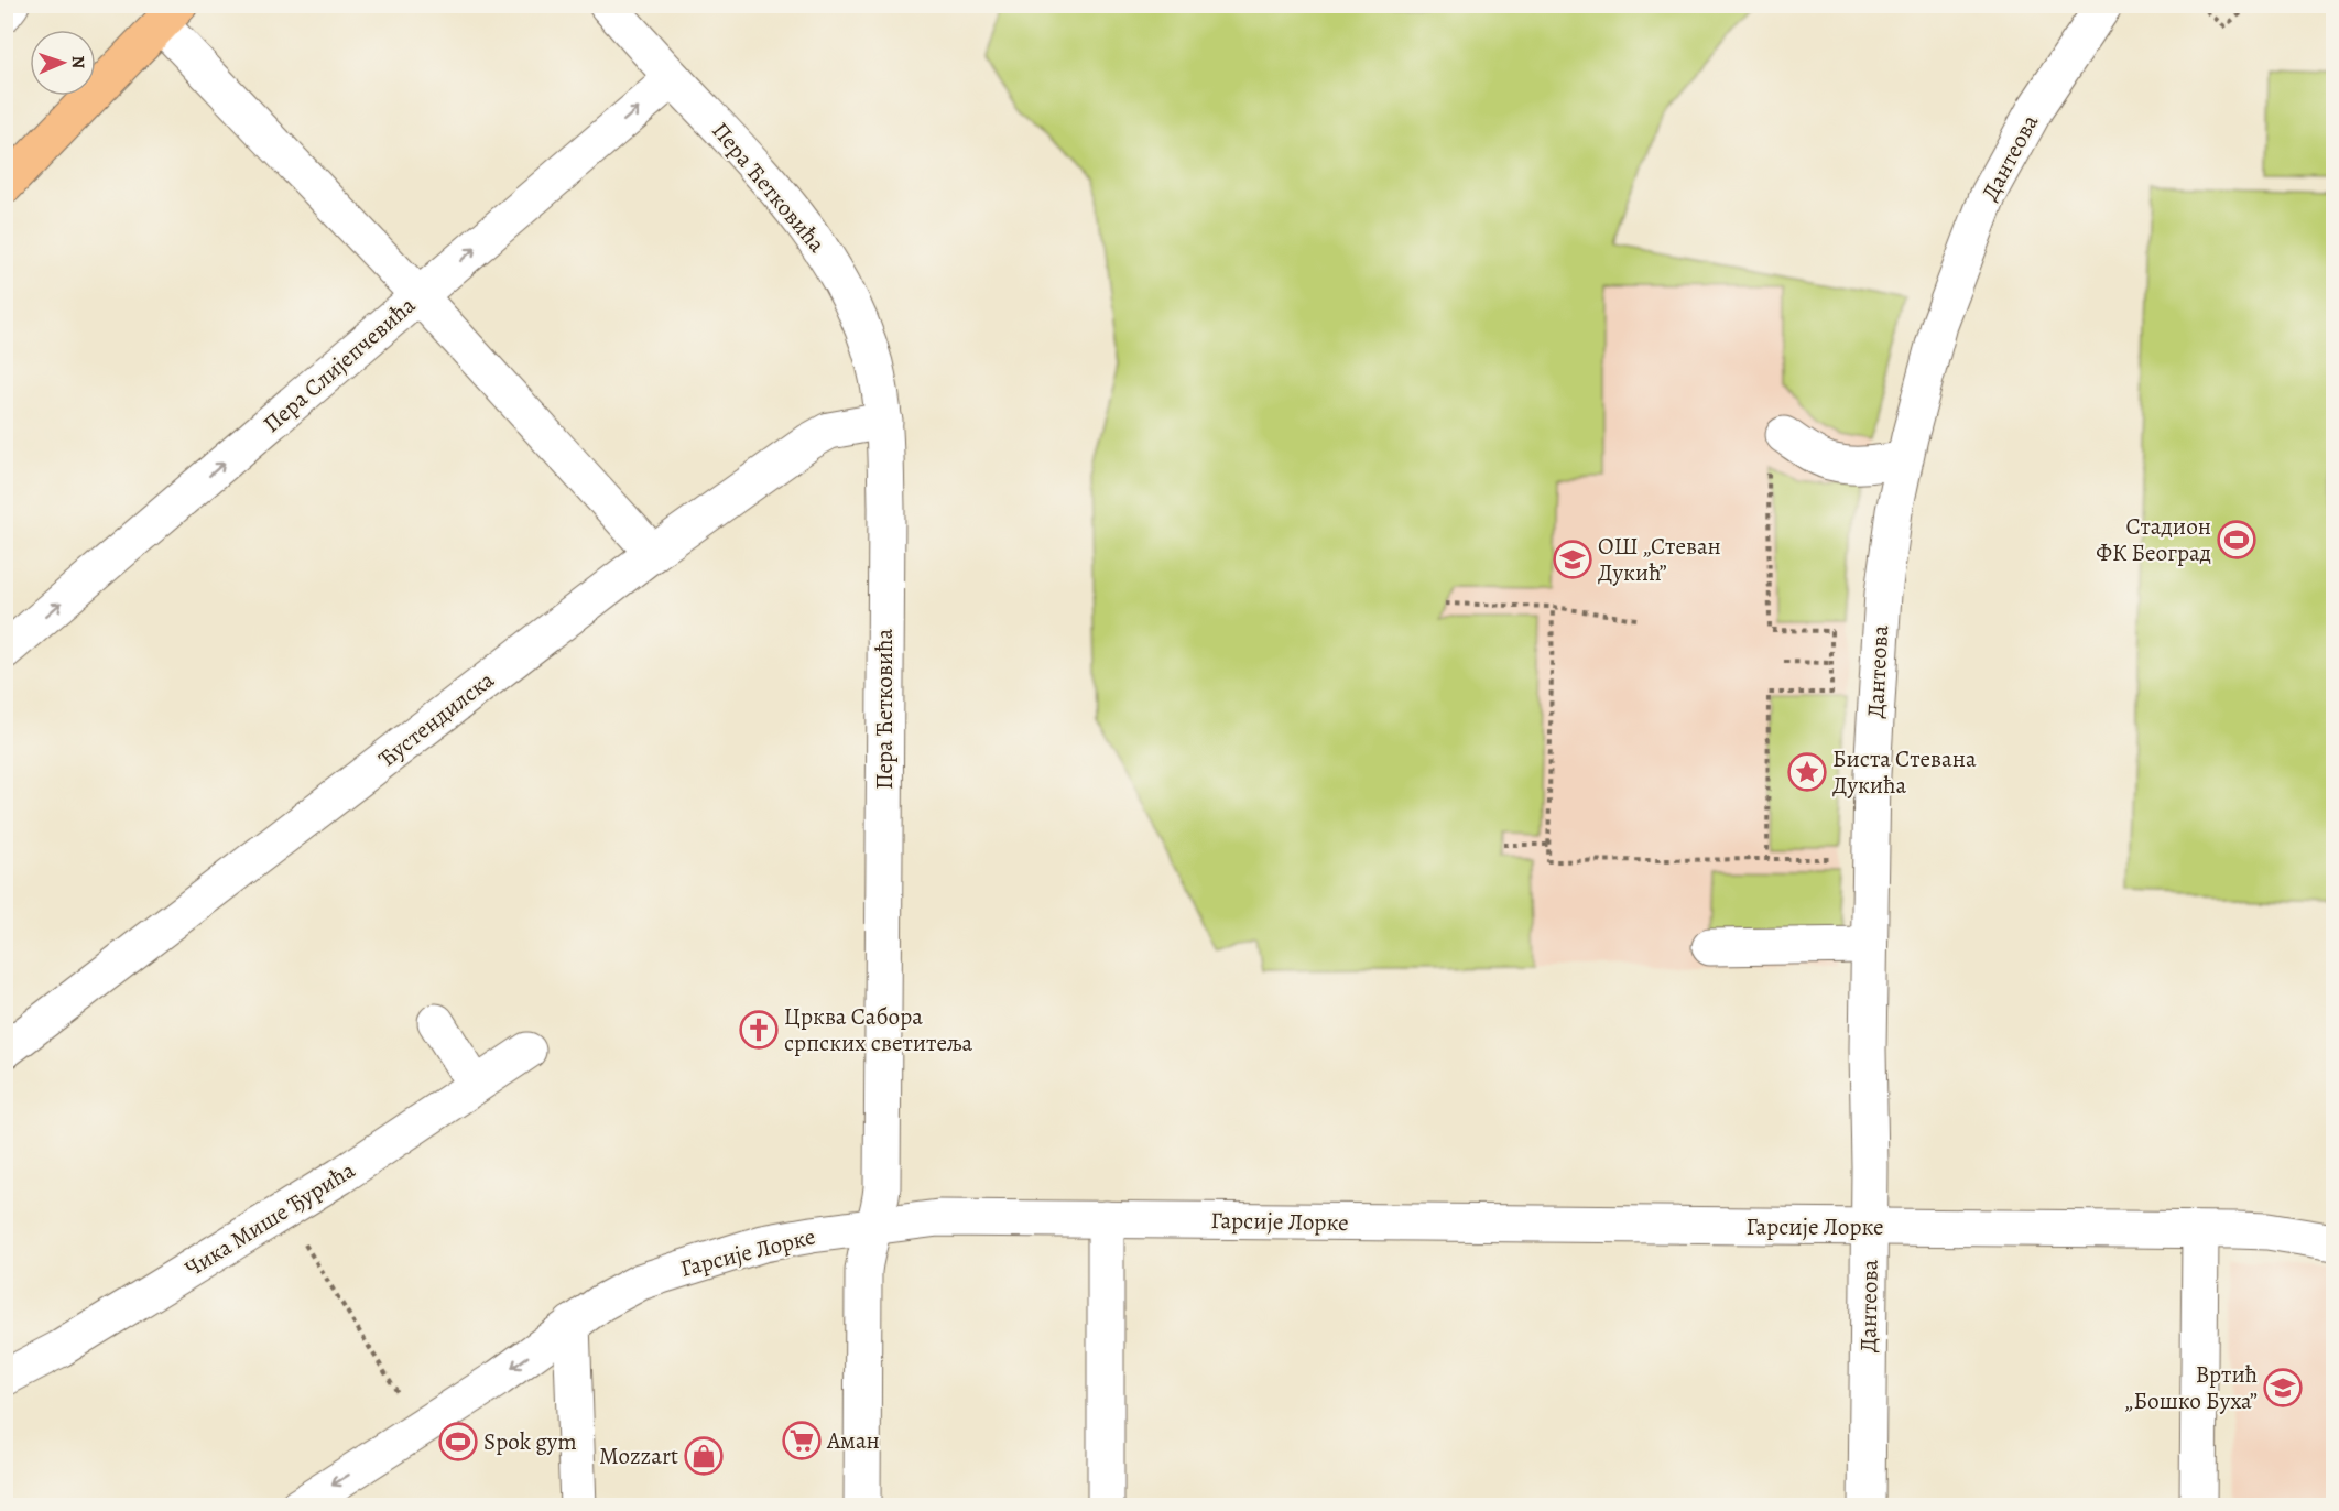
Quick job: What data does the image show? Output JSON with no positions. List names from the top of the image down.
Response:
{
  "streets": {
    "street": [
      "Дантеова",
      "Пера Ћетковића",
      "Пера Слијепчевића",
      "Ћустендилска",
      "Чика Мише Ђурића",
      "Гарсије Лорке"
    ]
  },
  "crossings": [
    ["Дантеова", "Гарсије Лорке"],
    ["Пера Ћетковића", "Пера Слијепчевића"],
    ["Пера Ћетковића", "Ћустендилска"],
    ["Пера Ћетковића", "Гарсије Лорке"]
  ],
  "one_way": ["Пера Слијепчевића"],
  "places": {
    "sports": ["Стадион ФК Београд", "Spok gym"],
    "school or university": ["ОШ „Стеван Дукић”", "Вртић „Бошко Буха”"],
    "place": ["Биста Стевана Дукића"],
    "church": ["Црква Сабора српских светитеља"],
    "supermarket": ["Аман"],
    "shop": ["Mozzart"]
  },
  "north": "right"
}
